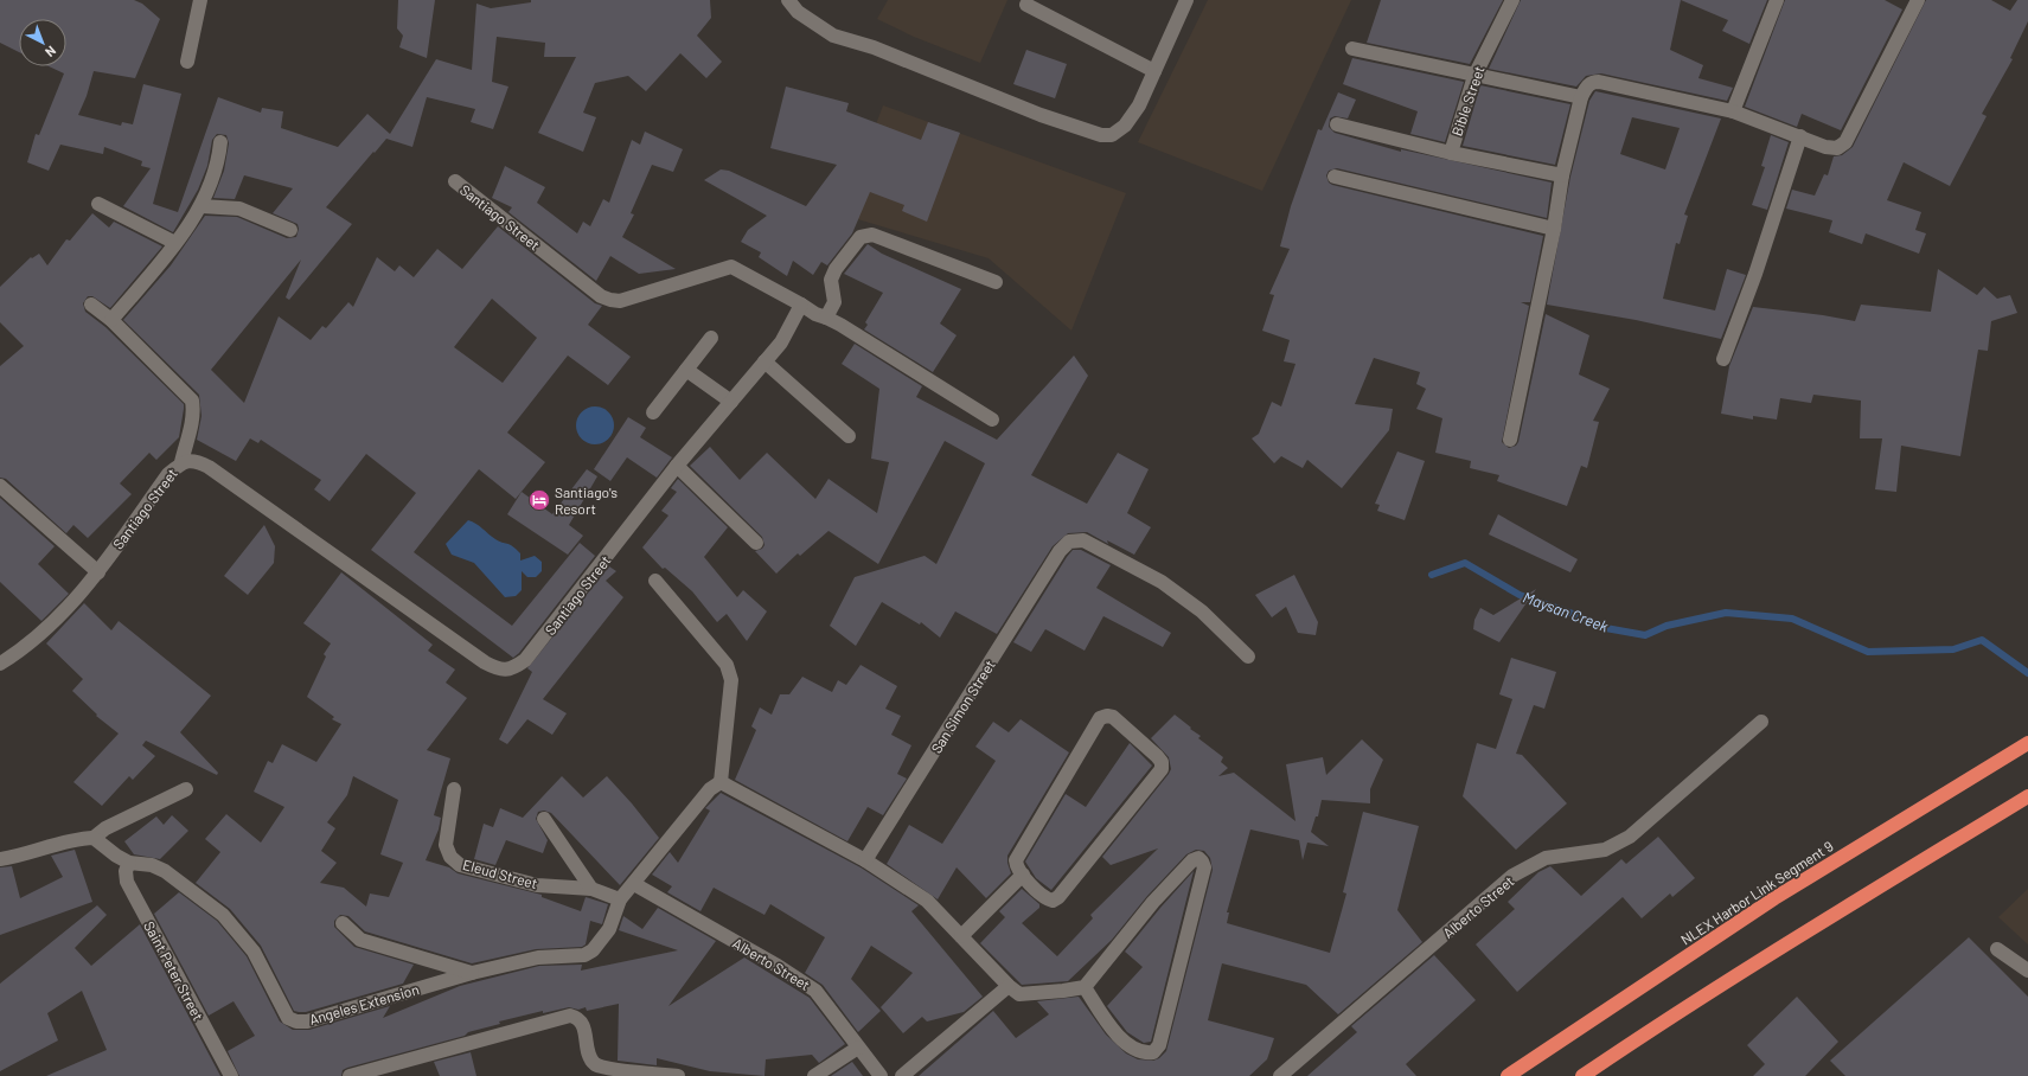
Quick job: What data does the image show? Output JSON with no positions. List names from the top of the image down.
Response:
{
  "streets": {
    "highway": ["NLEX Harbor Link Segment 9"],
    "street": [
      "Bible Street",
      "Santiago Street",
      "San Simon Street",
      "Eleud Street",
      "Alberto Street",
      "Saint Peter Street",
      "Angeles Extension"
    ]
  },
  "crossings": [
    ["Eleud Street", "Angeles Extension"],
    ["Alberto Street", "Angeles Extension"],
    ["Saint Peter Street", "Angeles Extension"]
  ],
  "water": ["Maysan Creek"],
  "places": {
    "hotel": ["Santiago's Resort"]
  },
  "north": "bottom right"
}
